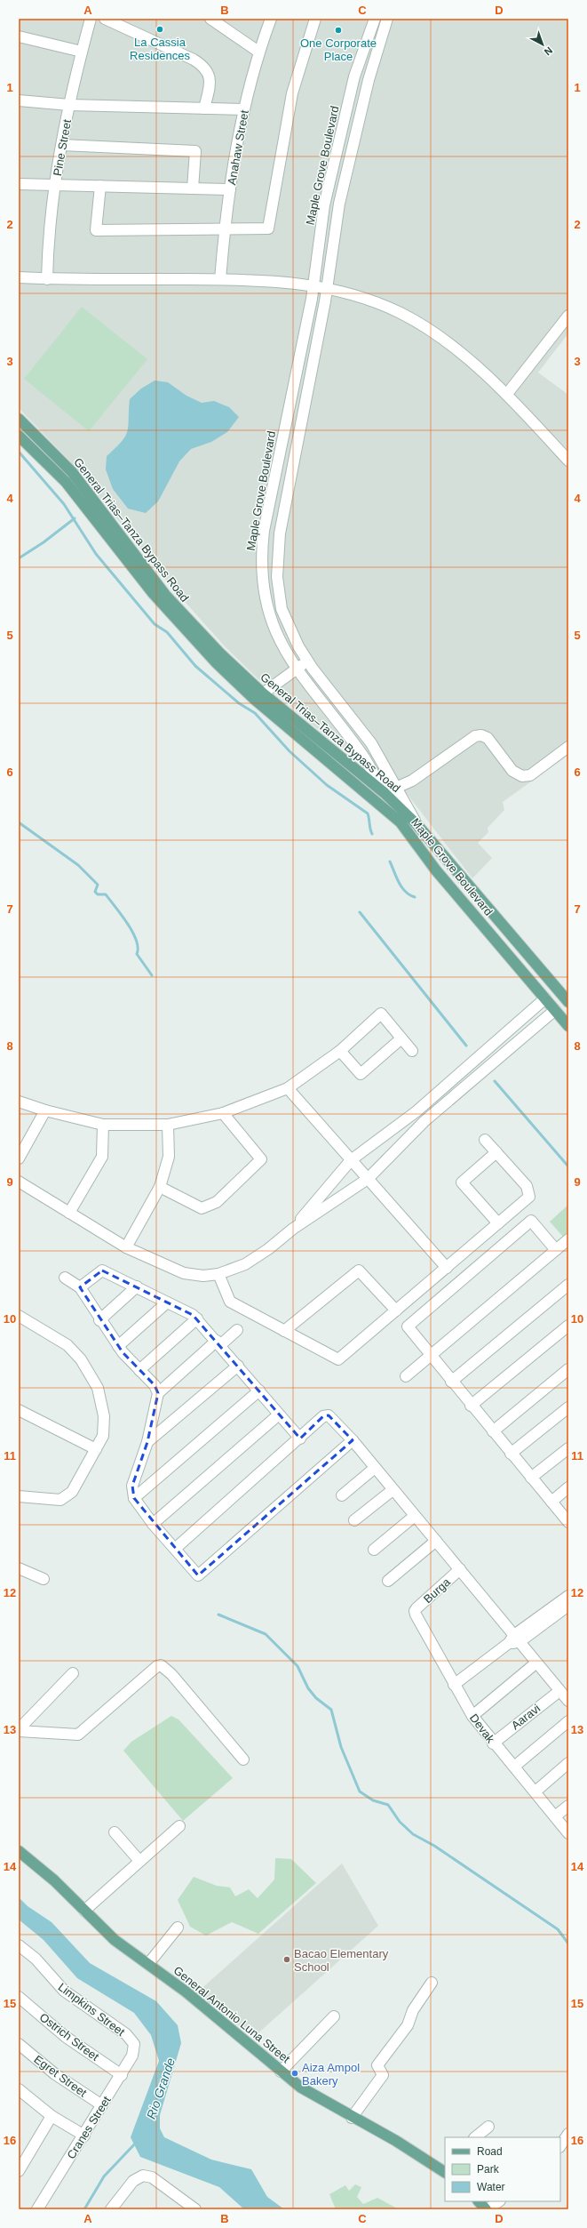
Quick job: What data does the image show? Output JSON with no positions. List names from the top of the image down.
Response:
{
  "streets": {
    "main road": ["Maple Grove Boulevard", "General Trias–Tanza Bypass Road", "General Antonio Luna Street"],
    "street": [
      "Pine Street",
      "Anahaw Street",
      "Burga",
      "Aaravi",
      "Devak",
      "Limpkins Street",
      "Ostrich Street",
      "Egret Street",
      "Cranes Street"
    ]
  },
  "crossings": [
    ["Maple Grove Boulevard", "General Trias–Tanza Bypass Road"],
    ["Burga", "Devak"],
    ["Aaravi", "Devak"],
    ["Limpkins Street", "Cranes Street"],
    ["Ostrich Street", "Cranes Street"],
    ["Egret Street", "Cranes Street"]
  ],
  "water": ["Rio Grande"],
  "places": [
    "La Cassia Residences",
    "One Corporate Place",
    "Bacao Elementary School",
    "Aiza Ampol Bakery"
  ],
  "legend": ["Road", "Park", "Water"],
  "north": "bottom right",
  "grid": {
    "columns": [
      "A",
      "B",
      "C",
      "D"
    ],
    "rows": [
      "1",
      "2",
      "3",
      "4",
      "5",
      "6",
      "7",
      "8",
      "9",
      "10",
      "11",
      "12",
      "13",
      "14",
      "15",
      "16"
    ]
  }
}
